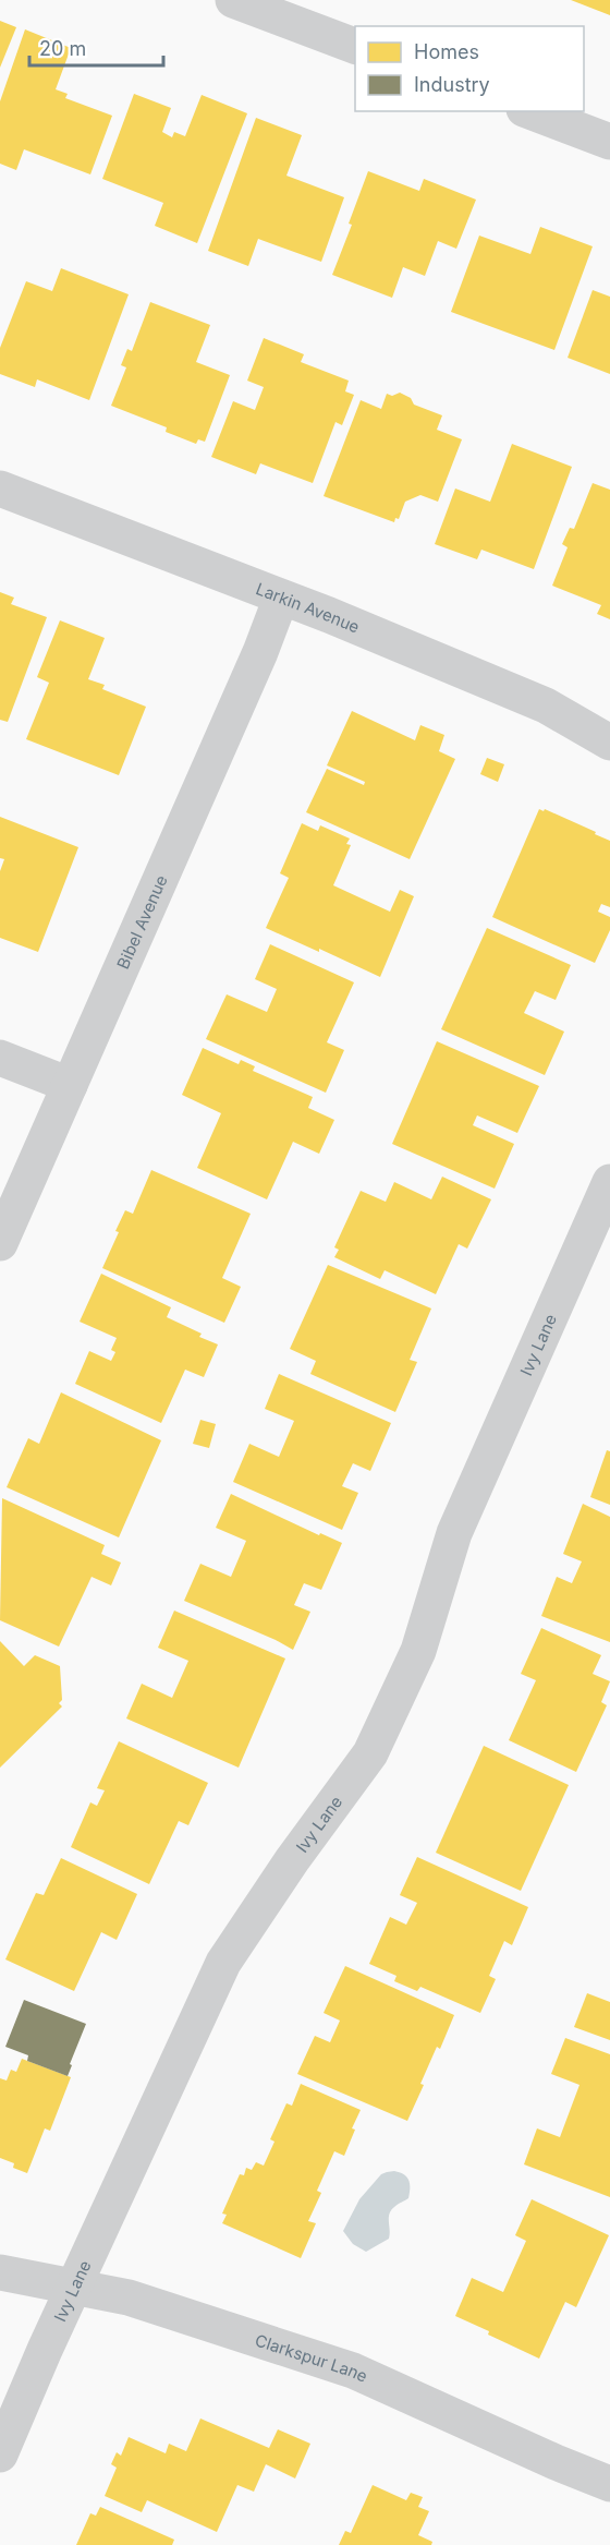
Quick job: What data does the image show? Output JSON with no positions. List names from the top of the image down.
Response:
{
  "streets": {
    "street": [
      "Larkin Avenue",
      "Bibel Avenue",
      "Ivy Lane",
      "Clarkspur Lane"
    ]
  },
  "crossings": [
    ["Larkin Avenue", "Bibel Avenue"],
    ["Ivy Lane", "Clarkspur Lane"]
  ],
  "legend": ["Homes", "Industry"],
  "scale_bar": "20 m"
}
